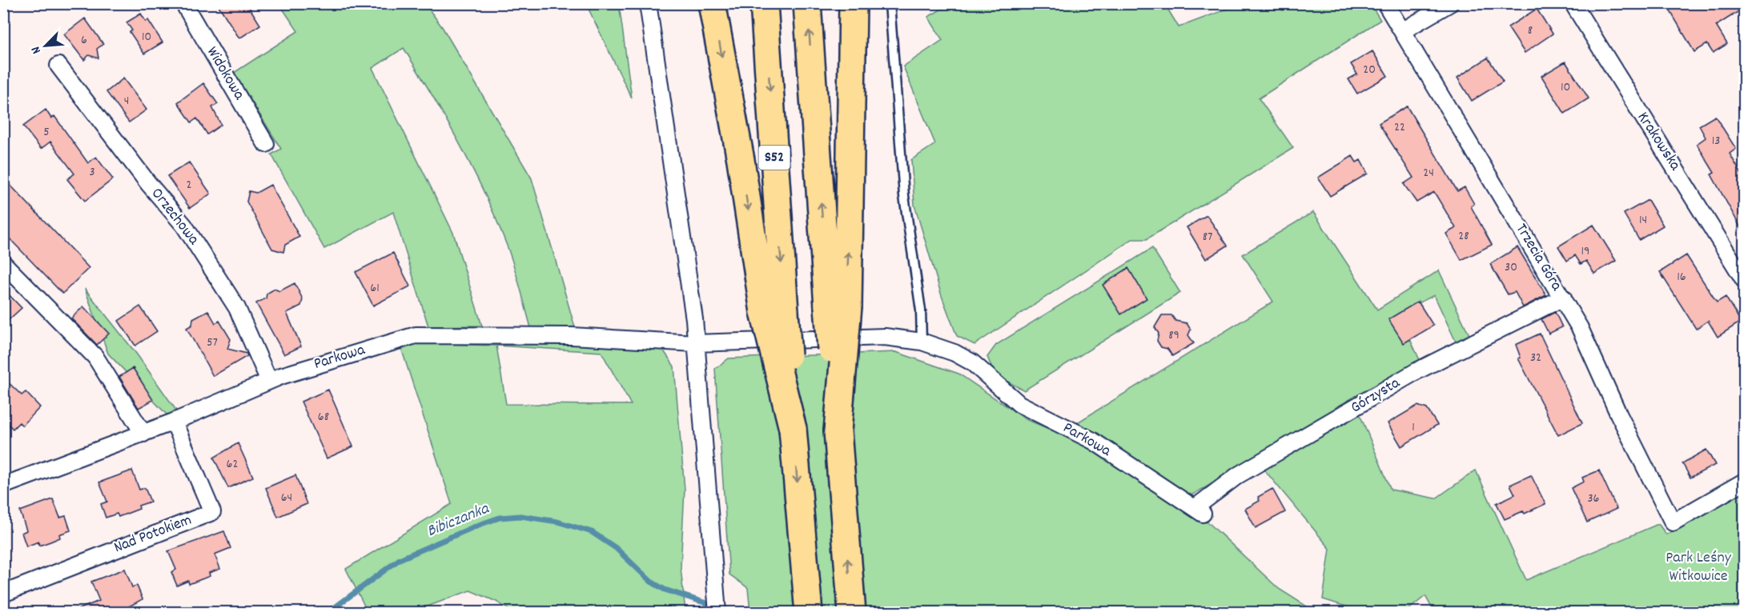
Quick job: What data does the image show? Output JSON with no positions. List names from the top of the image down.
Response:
{
  "streets": {
    "highway": ["S52"],
    "street": [
      "Widokowa",
      "Krakowska",
      "Orzechowa",
      "Trzecia Góra",
      "Parkowa",
      "Górzysta",
      "Nad Potokiem"
    ]
  },
  "crossings": [
    ["Orzechowa", "Parkowa"],
    ["Trzecia Góra", "Górzysta"],
    ["Parkowa", "Górzysta"],
    ["Parkowa", "Nad Potokiem"]
  ],
  "water": ["Bibiczanka"],
  "parks": ["Park Leśny Witkowice"],
  "house_numbers": [
    "8",
    "10",
    "6",
    "20",
    "10",
    "4",
    "22",
    "5",
    "13",
    "3",
    "24",
    "2",
    "14",
    "28",
    "87",
    "19",
    "30",
    "16",
    "61",
    "89",
    "57",
    "32",
    "68",
    "1",
    "62",
    "64",
    "36"
  ],
  "north": "bottom left"
}
